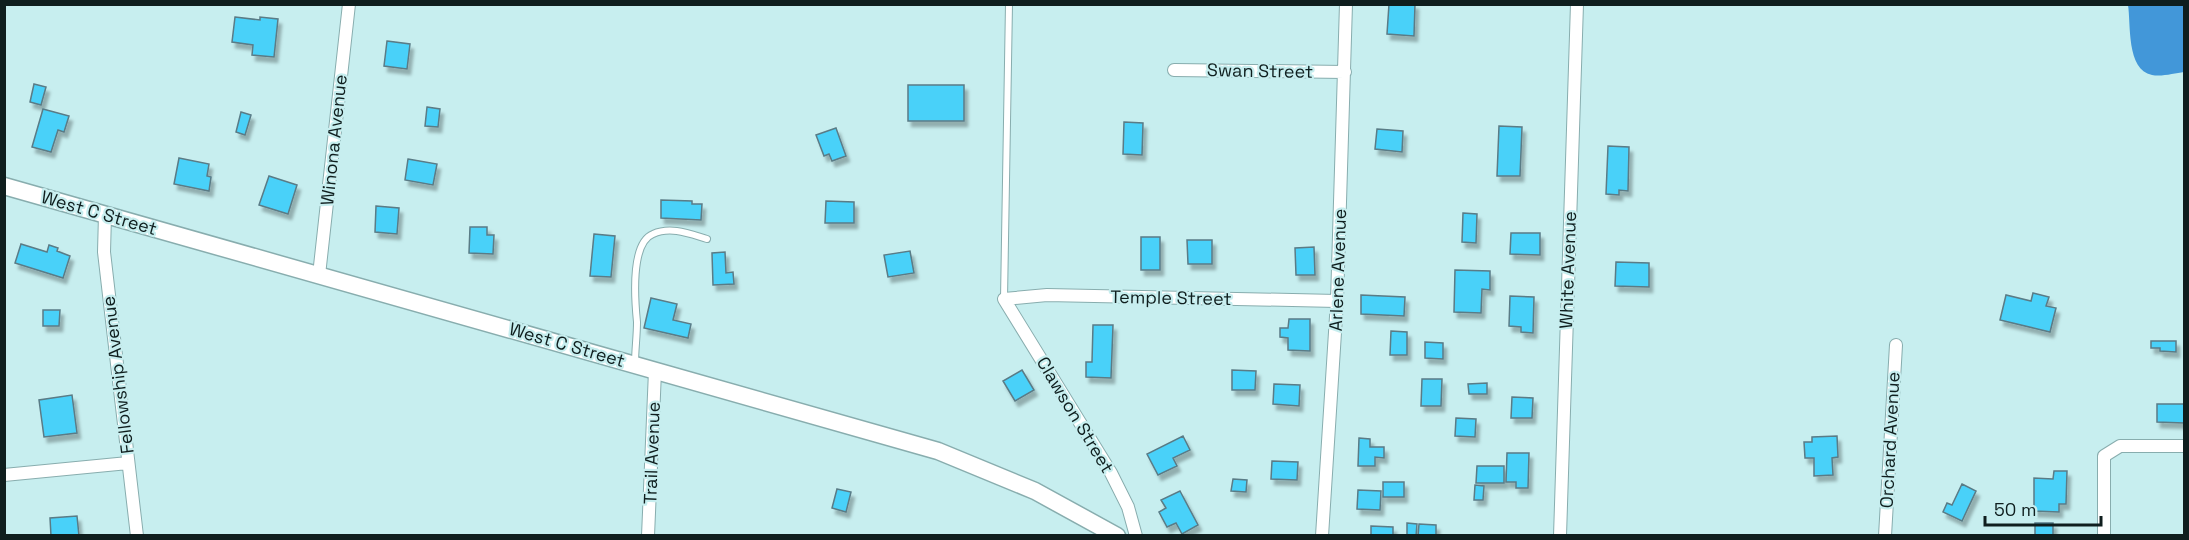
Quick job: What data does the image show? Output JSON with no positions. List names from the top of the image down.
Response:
{
  "streets": {
    "main road": ["West C Street"],
    "street": [
      "Swan Street",
      "Winona Avenue",
      "Arlene Avenue",
      "White Avenue",
      "Temple Street",
      "Fellowship Avenue",
      "Clawson Street",
      "Orchard Avenue",
      "Trail Avenue"
    ]
  },
  "crossings": [
    ["Swan Street", "Arlene Avenue"],
    ["Winona Avenue", "West C Street"],
    ["West C Street", "Fellowship Avenue"],
    ["West C Street", "Trail Avenue"],
    ["Arlene Avenue", "Temple Street"],
    ["Temple Street", "Clawson Street"]
  ],
  "scale_bar": "50 m"
}
